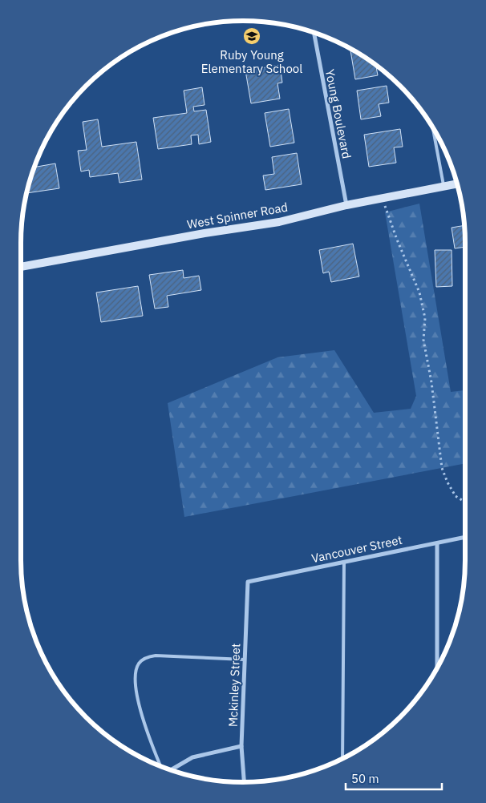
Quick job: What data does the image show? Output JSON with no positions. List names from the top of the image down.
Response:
{
  "streets": {
    "street": [
      "Young Boulevard",
      "West Spinner Road",
      "Vancouver Street",
      "Mckinley Street"
    ]
  },
  "crossings": [
    ["Young Boulevard", "West Spinner Road"],
    ["Vancouver Street", "Mckinley Street"]
  ],
  "places": {
    "school or university": ["Ruby Young Elementary School"]
  },
  "scale_bar": "50 m"
}
